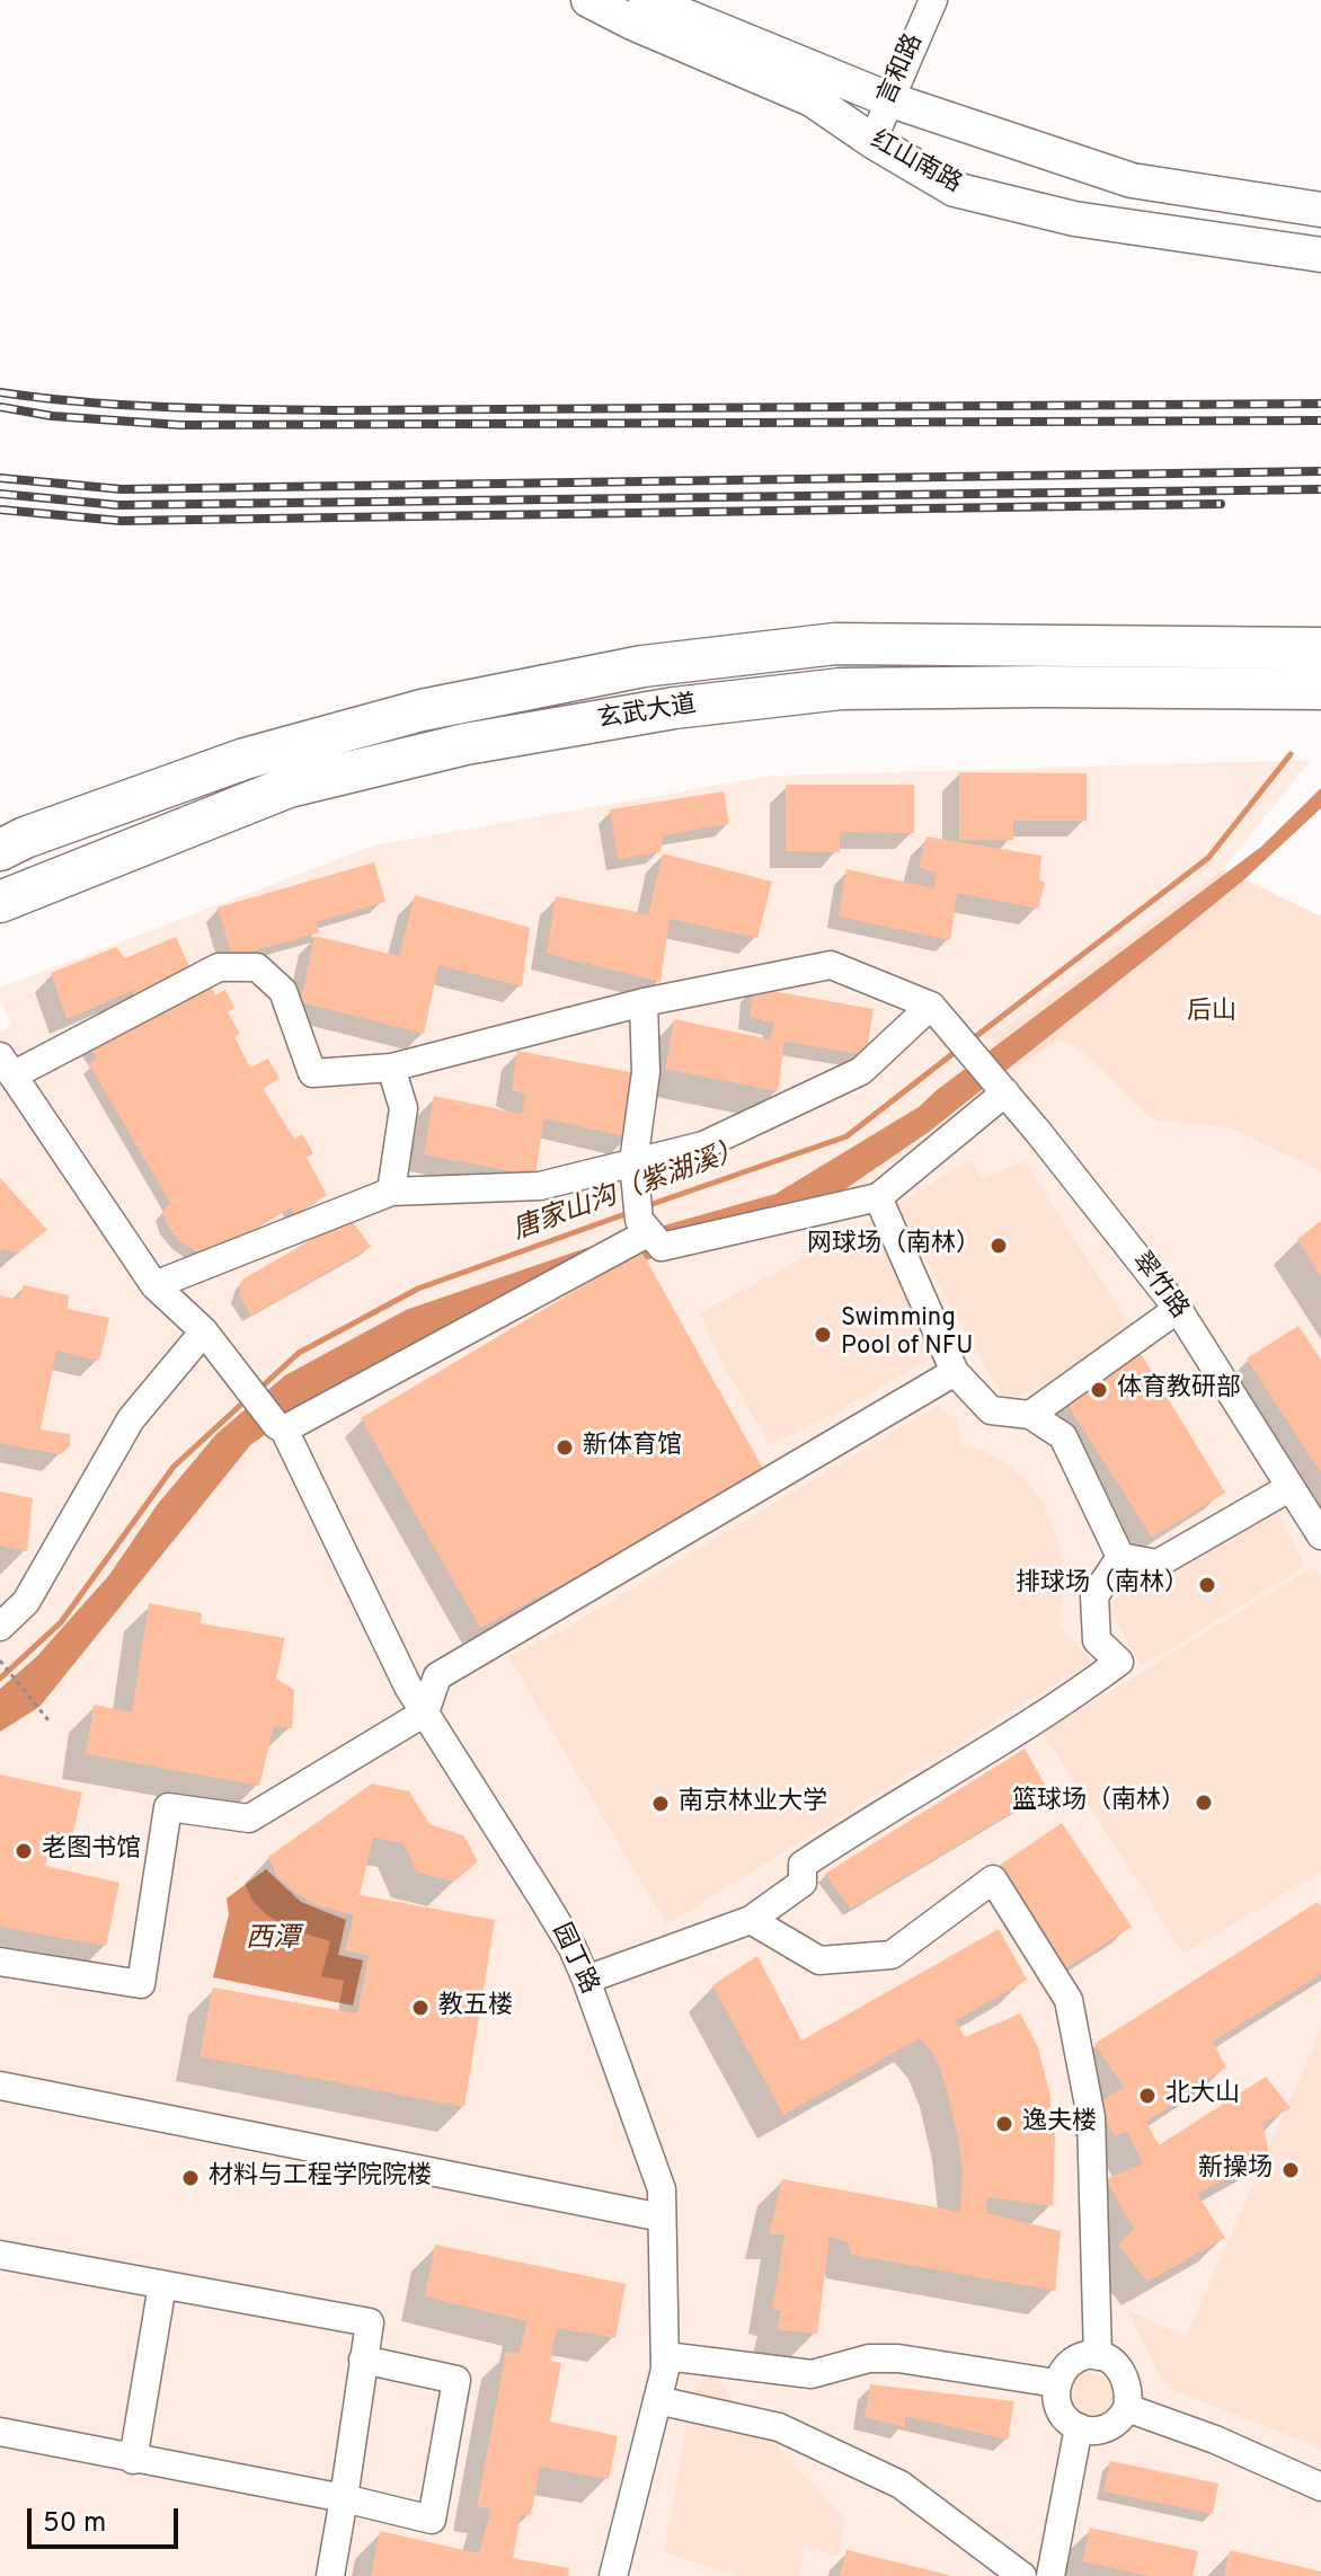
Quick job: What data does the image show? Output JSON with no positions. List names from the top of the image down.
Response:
{
  "streets": {
    "highway": ["玄武大道"],
    "main road": ["红山南路"],
    "street": ["言和路", "翠竹路", "园丁路"]
  },
  "crossings": [
    ["言和路", "红山南路"]
  ],
  "water": ["唐家山沟（紫湖溪）", "西潭"],
  "parks": ["后山"],
  "places": [
    "网球场（南林）",
    "Swimming Pool of NFU",
    "体育教研部",
    "新体育馆",
    "排球场（南林）",
    "篮球场（南林）",
    "南京林业大学",
    "老图书馆",
    "教五楼",
    "北大山",
    "逸夫楼",
    "新操场",
    "材料与工程学院院楼"
  ],
  "scale_bar": "50 m"
}
